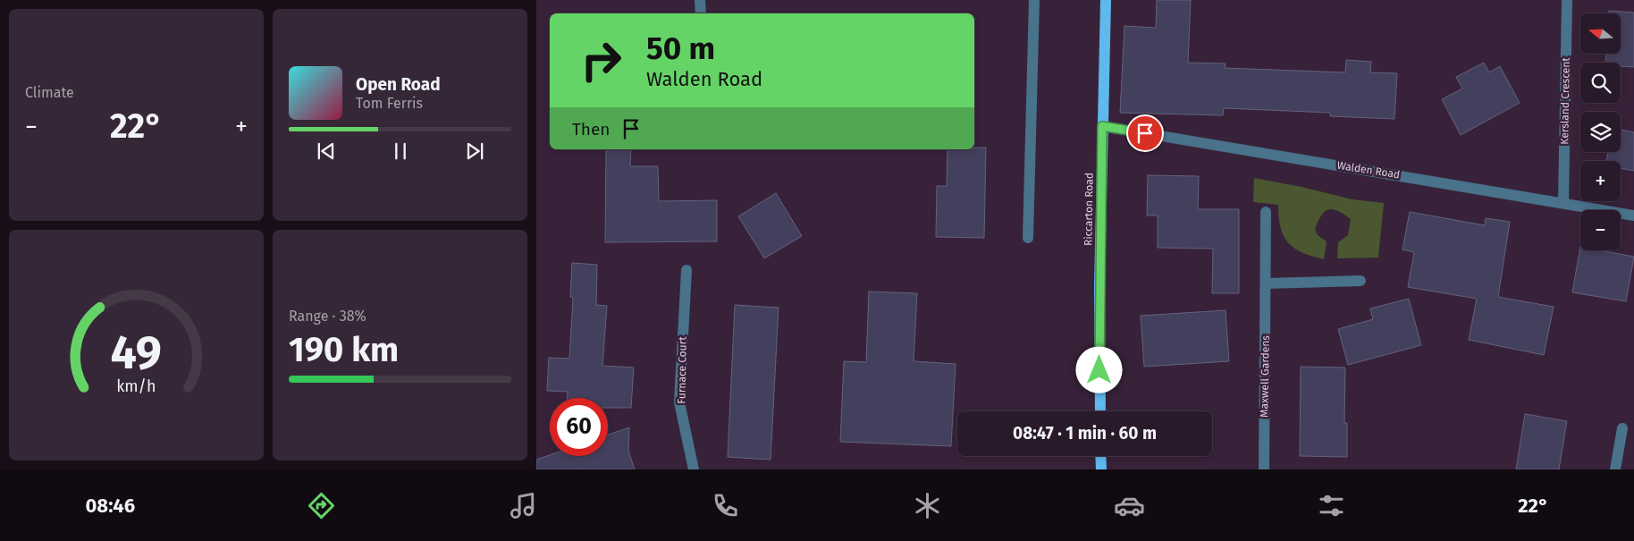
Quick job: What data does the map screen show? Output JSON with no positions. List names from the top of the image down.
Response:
{
  "streets": {
    "main road": ["Riccarton Road"],
    "street": [
      "Kersland Crescent",
      "Walden Road",
      "Furnace Court",
      "Maxwell Gardens"
    ]
  },
  "crossings": [
    ["Kersland Crescent", "Walden Road"],
    ["Walden Road", "Riccarton Road"]
  ],
  "north": "left",
  "page": {
    "tile": [
      "Climate",
      ["Range · 38%", "190 km"]
    ],
    "map_buttons": ["+", "−"],
    "turn": ["50 m", "Walden Road"],
    "song": ["Open Road", "Tom Ferris"],
    "then": "Then",
    "heat": ["−", "22°", "+"],
    "limit": "60",
    "trip": "08:47 · 1 min · 60 m",
    "tabs": ["08:46", "22°"],
    "gauge": ["49", "km/h"]
  }
}
